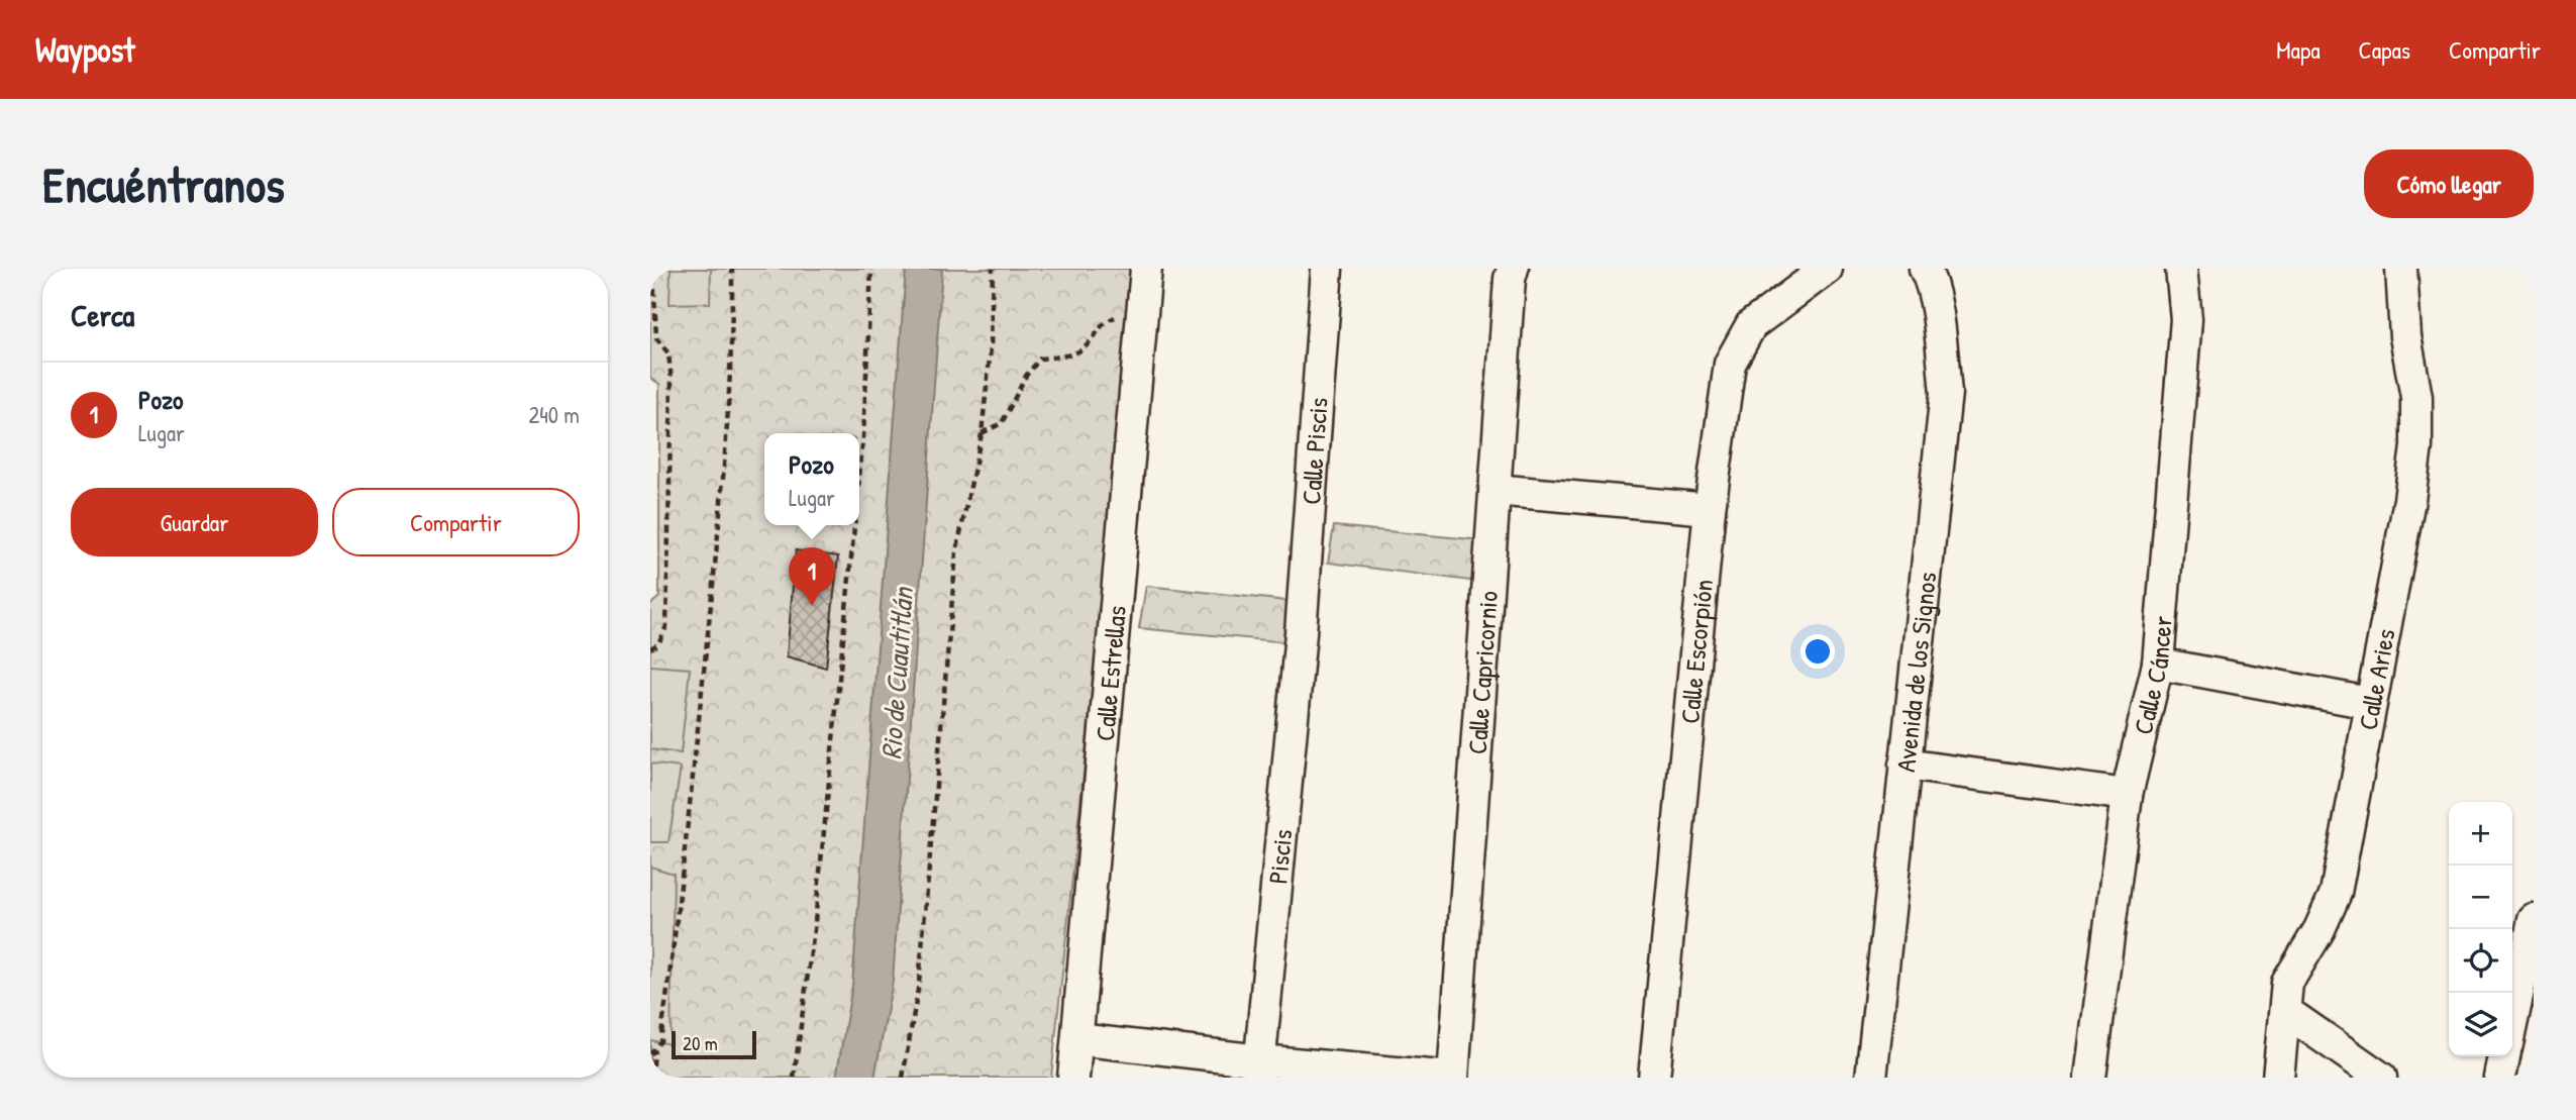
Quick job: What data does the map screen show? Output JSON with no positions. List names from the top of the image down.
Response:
{
  "streets": {
    "street": [
      "Calle Piscis",
      "Calle Escorpión",
      "Calle Estrellas",
      "Calle Capricornio",
      "Avenida de los Signos",
      "Calle Cáncer",
      "Calle Aries",
      "Piscis"
    ]
  },
  "crossings": [
    ["Calle Piscis", "Piscis"]
  ],
  "water": ["Rio de Cuautitlán"],
  "scale_bar": "20 m",
  "page": {
    "header": "Waypost",
    "nav": ["Mapa", "Capas", "Compartir"],
    "buttons": [
      "Cómo llegar",
      ["Guardar", "Compartir"]
    ],
    "title": "Encuéntranos",
    "heading": "Cerca",
    "list": [
      {
        "mark": "1",
        "name": "Pozo",
        "note": "Lugar",
        "value": "240 m"
      }
    ],
    "popup": ["Pozo", "Lugar"],
    "pins": "1",
    "map_buttons": ["+", "−"],
    "scale": "20 m"
  }
}
